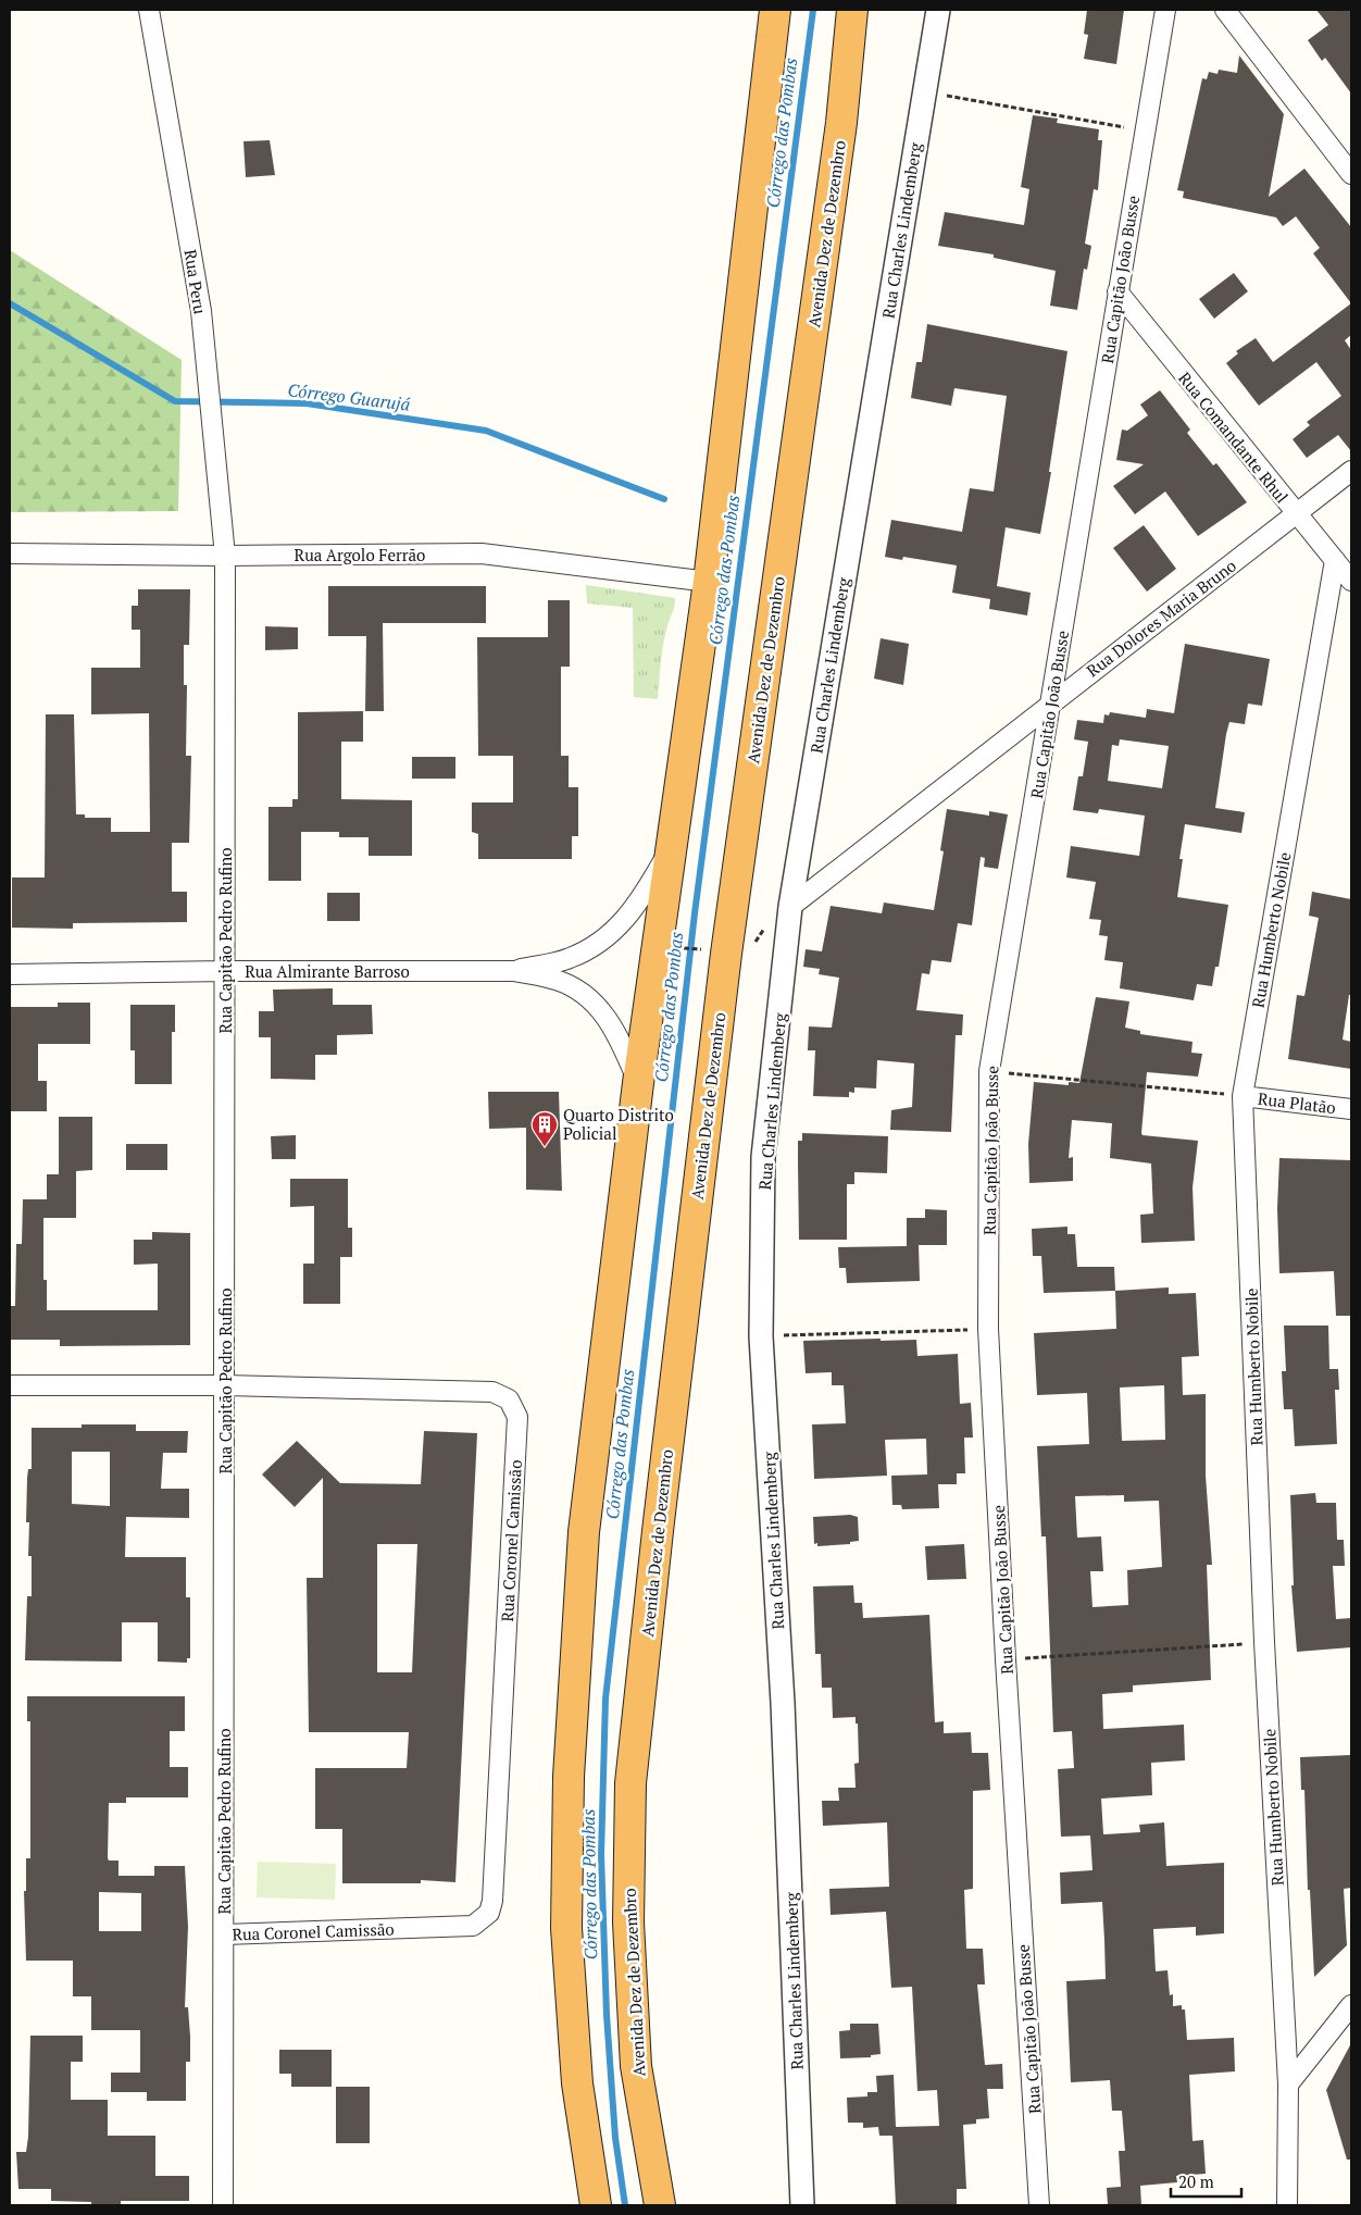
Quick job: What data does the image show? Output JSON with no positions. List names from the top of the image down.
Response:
{
  "streets": {
    "highway": ["Avenida Dez de Dezembro"],
    "street": [
      "Rua Charles Lindemberg",
      "Rua Capitão João Busse",
      "Rua Peru",
      "Rua Comandante Rhul",
      "Rua Argolo Ferrão",
      "Rua Dolores Maria Bruno",
      "Rua Humberto Nobile",
      "Rua Capitão Pedro Rufino",
      "Rua Almirante Barroso",
      "Rua Platão",
      "Rua Coronel Camissão"
    ]
  },
  "crossings": [
    ["Rua Charles Lindemberg", "Rua Dolores Maria Bruno"],
    ["Rua Capitão João Busse", "Rua Comandante Rhul"],
    ["Rua Capitão João Busse", "Rua Dolores Maria Bruno"],
    ["Rua Peru", "Rua Argolo Ferrão"],
    ["Rua Peru", "Rua Capitão Pedro Rufino"],
    ["Rua Comandante Rhul", "Rua Dolores Maria Bruno"],
    ["Rua Comandante Rhul", "Rua Humberto Nobile"],
    ["Rua Argolo Ferrão", "Rua Capitão Pedro Rufino"],
    ["Rua Humberto Nobile", "Rua Platão"],
    ["Rua Capitão Pedro Rufino", "Rua Almirante Barroso"],
    ["Rua Capitão Pedro Rufino", "Rua Coronel Camissão"]
  ],
  "water": ["Córrego das Pombas", "Córrego Guarujá"],
  "places": {
    "building": ["Quarto Distrito Policial"]
  },
  "scale_bar": "20 m"
}
